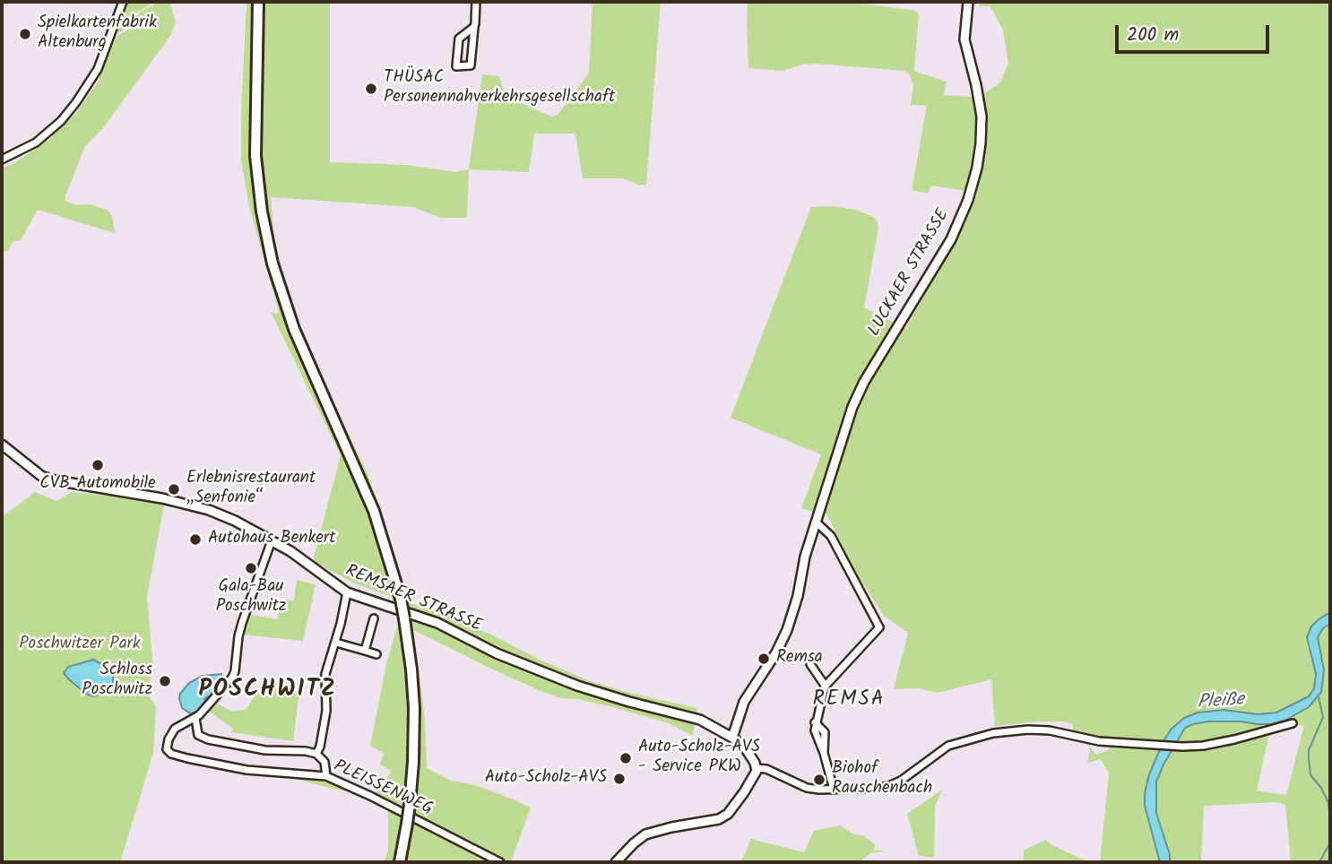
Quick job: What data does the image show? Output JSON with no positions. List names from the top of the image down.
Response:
{
  "streets": {
    "street": ["LUCKAER STRASSE", "REMSAER STRASSE", "PLEISSENWEG"]
  },
  "crossings": [
    ["LUCKAER STRASSE", "REMSAER STRASSE"]
  ],
  "districts": ["POSCHWITZ", "REMSA"],
  "water": ["Pleiße"],
  "parks": ["Poschwitzer Park"],
  "places": [
    "Spielkartenfabrik Altenburg",
    "THÜSAC Personennahverkehrsgesellschaft",
    "CVB Automobile",
    "Erlebnisrestaurant „Senfonie“",
    "Autohaus Benkert",
    "Gala-Bau Poschwitz",
    "Remsa",
    "Schloss Poschwitz",
    "Auto-Scholz-AVS - Service PKW",
    "Auto-Scholz-AVS",
    "Biohof Rauschenbach"
  ],
  "scale_bar": "200 m"
}
